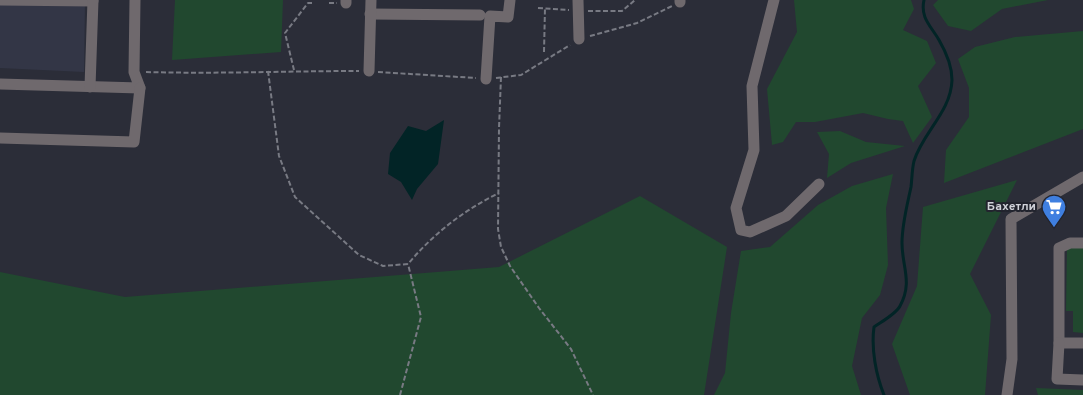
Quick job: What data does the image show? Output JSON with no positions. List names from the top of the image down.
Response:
{
  "places": {
    "supermarket": ["Бахетли"]
  }
}
